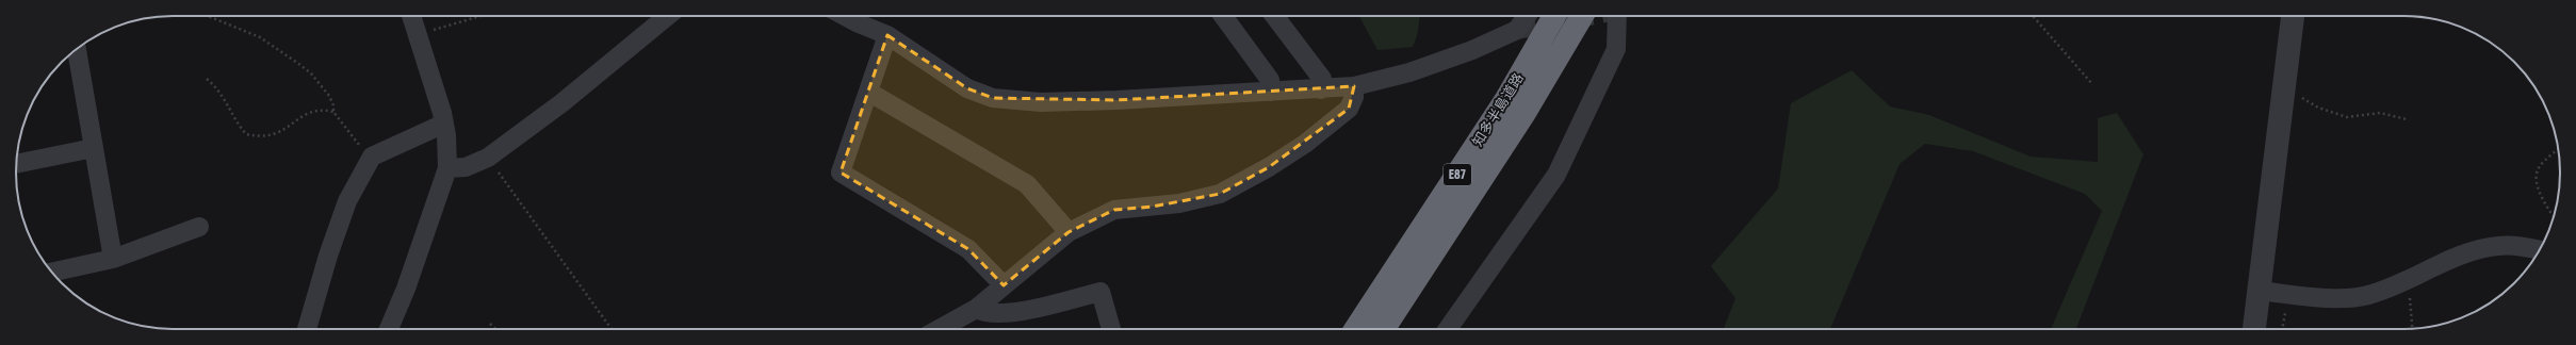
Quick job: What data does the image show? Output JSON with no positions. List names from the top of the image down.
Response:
{
  "streets": {
    "highway": ["知多半島道路", "E87"]
  }
}
